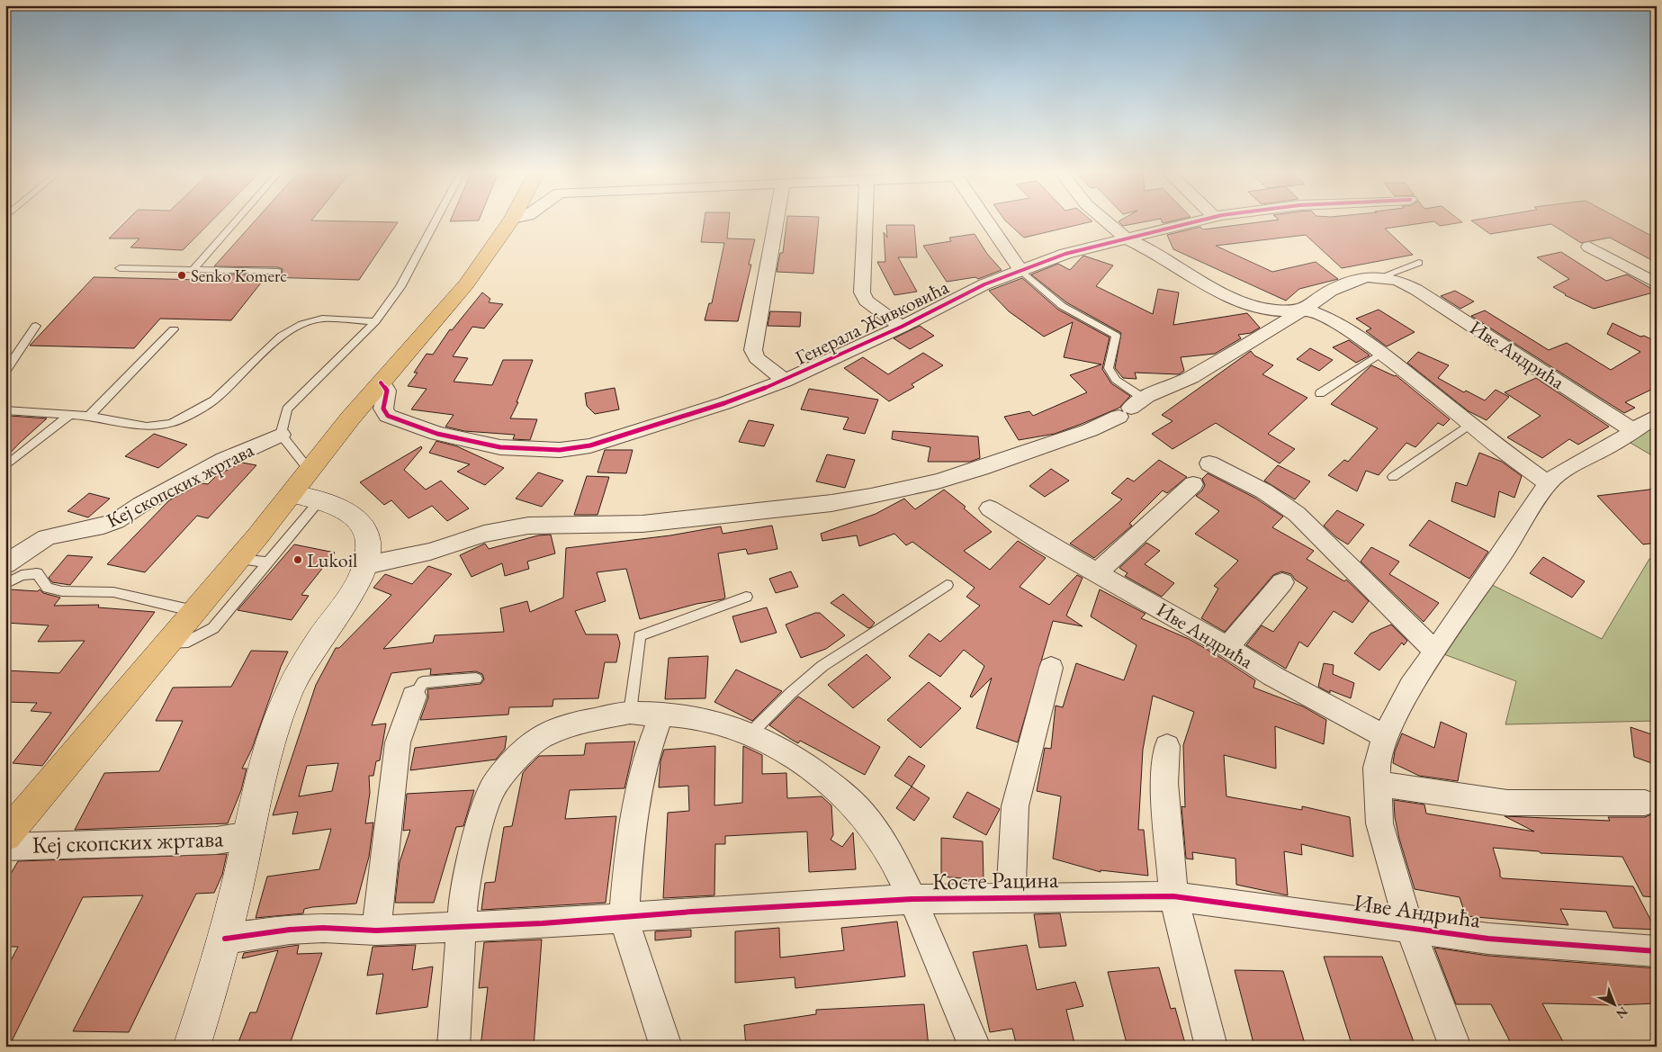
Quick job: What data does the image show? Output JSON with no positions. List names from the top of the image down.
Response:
{
  "streets": {
    "main road": ["Кеј скопских жртава"],
    "street": ["Генерала Живковића", "Иве Андрића", "Косте Рацина"]
  },
  "crossings": [
    ["Иве Андрића", "Косте Рацина"]
  ],
  "places": ["Senko Komerc", "Lukoil"],
  "north": "bottom right"
}
